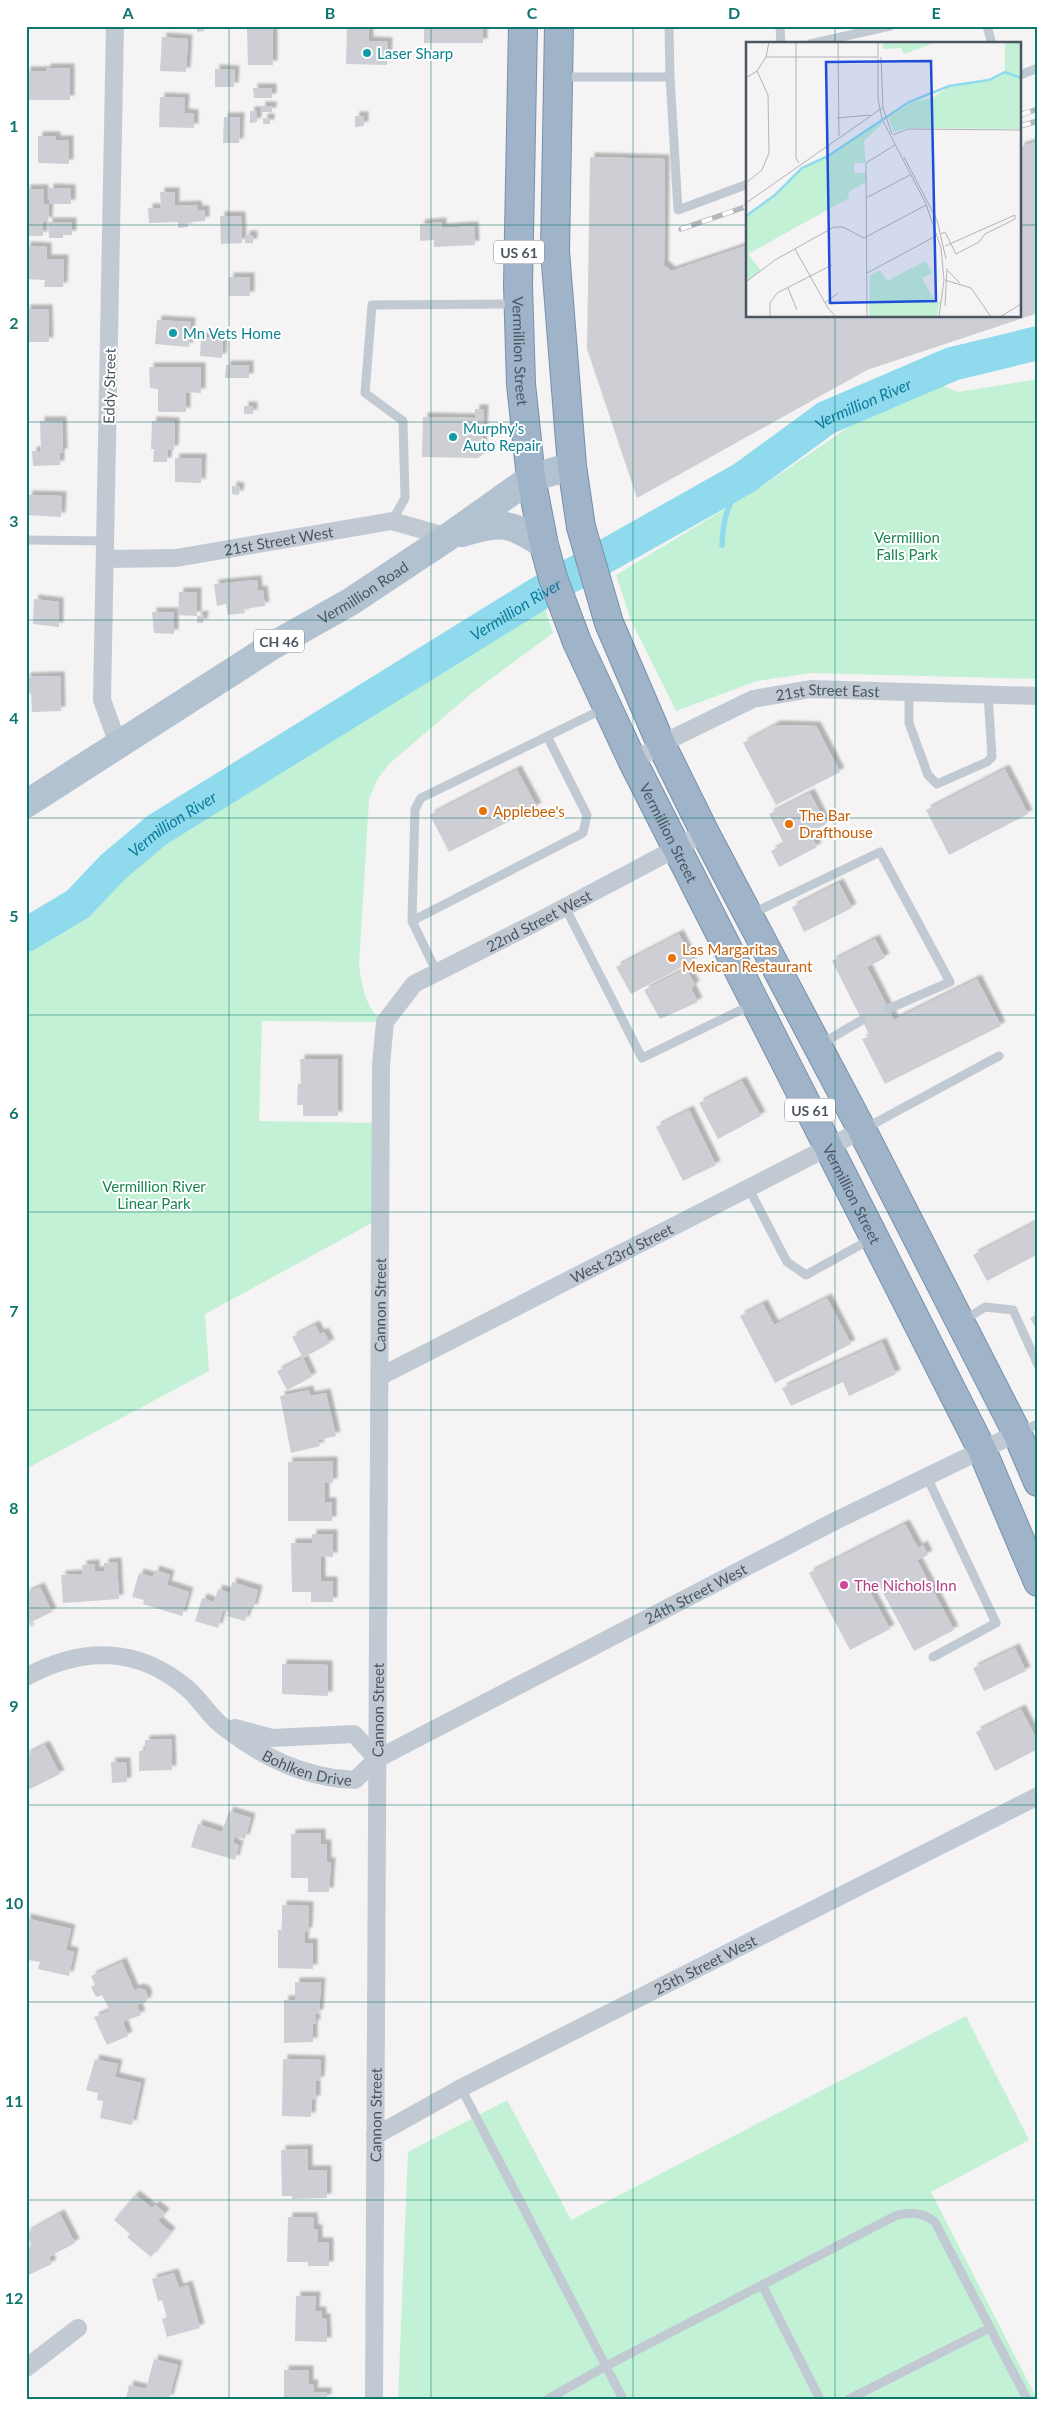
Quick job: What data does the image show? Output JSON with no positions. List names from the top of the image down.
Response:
{
  "streets": {
    "highway": ["US 61", "Vermillion Street"],
    "main road": ["Vermillion Road", "CH 46"],
    "street": [
      "Eddy Street",
      "21st Street West",
      "21st Street East",
      "22nd Street West",
      "West 23rd Street",
      "Cannon Street",
      "24th Street West",
      "Bohlken Drive",
      "25th Street West"
    ]
  },
  "crossings": [
    ["US 61", "Vermillion Road"],
    ["US 61", "21st Street East"],
    ["US 61", "22nd Street West"],
    ["US 61", "West 23rd Street"],
    ["US 61", "24th Street West"],
    ["Vermillion Street", "Vermillion Road"],
    ["Vermillion Street", "21st Street East"],
    ["Vermillion Street", "22nd Street West"],
    ["Vermillion Street", "West 23rd Street"],
    ["Vermillion Street", "24th Street West"],
    ["Eddy Street", "21st Street West"],
    ["Eddy Street", "Vermillion Road"],
    ["21st Street West", "Vermillion Road"],
    ["22nd Street West", "Cannon Street"],
    ["West 23rd Street", "Cannon Street"],
    ["Cannon Street", "24th Street West"],
    ["Cannon Street", "Bohlken Drive"],
    ["Cannon Street", "25th Street West"],
    ["24th Street West", "Bohlken Drive"]
  ],
  "water": ["Vermillion River"],
  "parks": ["Vermillion Falls Park", "Vermillion River Linear Park"],
  "places": [
    "Laser Sharp",
    "Mn Vets Home",
    "Murphy's Auto Repair",
    "Applebee's",
    "The Bar Drafthouse",
    "Las Margaritas Mexican Restaurant",
    "The Nichols Inn"
  ],
  "grid": {
    "columns": [
      "A",
      "B",
      "C",
      "D",
      "E"
    ],
    "rows": [
      "1",
      "2",
      "3",
      "4",
      "5",
      "6",
      "7",
      "8",
      "9",
      "10",
      "11",
      "12"
    ]
  }
}
